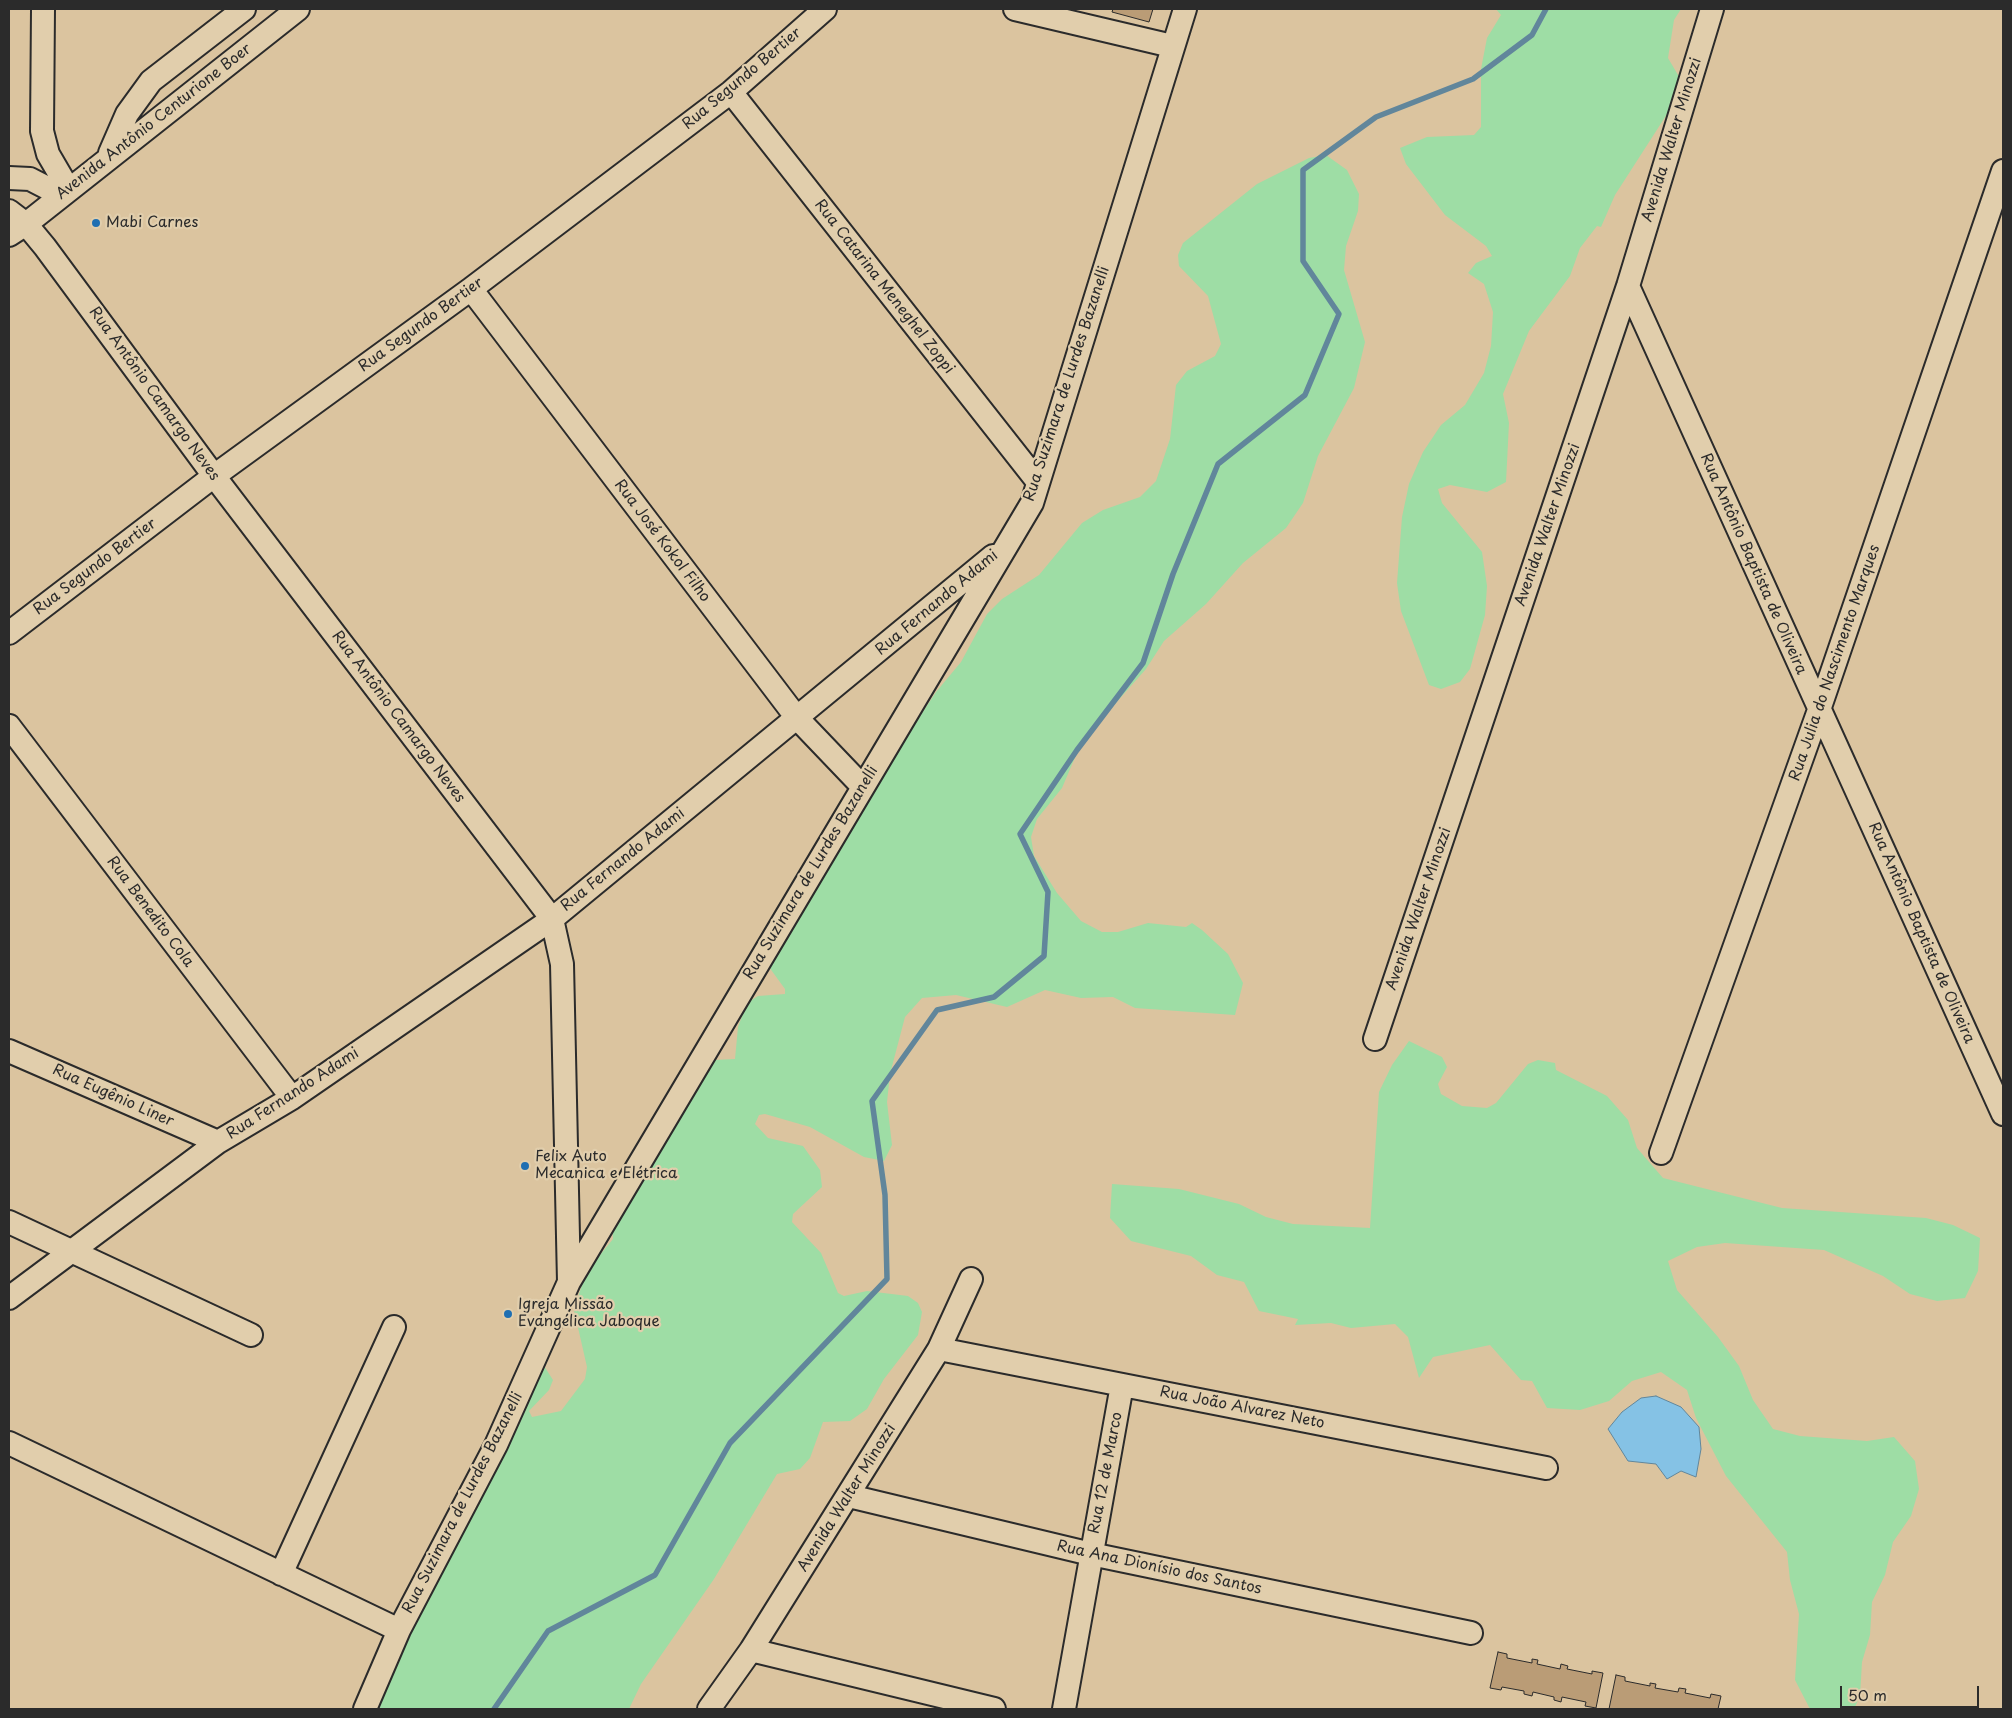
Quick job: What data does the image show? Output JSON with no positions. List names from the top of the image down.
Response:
{
  "streets": {
    "street": [
      "Rua Segundo Bertier",
      "Avenida Antônio Centurione Boer",
      "Avenida Walter Minozzi",
      "Rua Catarina Meneghel Zoppi",
      "Rua Suzimara de Lurdes Bazanelli",
      "Rua Antônio Camargo Neves",
      "Rua José Kokol Filho",
      "Rua Antônio Baptista de Oliveira",
      "Rua Fernando Adami",
      "Rua Julia do Nascimento Marques",
      "Rua Benedito Cola",
      "Rua Eugênio Liner",
      "Rua João Alvarez Neto",
      "Rua 12 de Marco",
      "Rua Ana Dionísio dos Santos"
    ]
  },
  "crossings": [
    ["Rua Segundo Bertier", "Rua Catarina Meneghel Zoppi"],
    ["Rua Segundo Bertier", "Rua Antônio Camargo Neves"],
    ["Rua Segundo Bertier", "Rua José Kokol Filho"],
    ["Avenida Antônio Centurione Boer", "Rua Antônio Camargo Neves"],
    ["Avenida Walter Minozzi", "Rua Antônio Baptista de Oliveira"],
    ["Avenida Walter Minozzi", "Rua João Alvarez Neto"],
    ["Avenida Walter Minozzi", "Rua Ana Dionísio dos Santos"],
    ["Rua Catarina Meneghel Zoppi", "Rua Suzimara de Lurdes Bazanelli"],
    ["Rua Suzimara de Lurdes Bazanelli", "Rua Antônio Camargo Neves"],
    ["Rua Suzimara de Lurdes Bazanelli", "Rua José Kokol Filho"],
    ["Rua Suzimara de Lurdes Bazanelli", "Rua Fernando Adami"],
    ["Rua Antônio Camargo Neves", "Rua Fernando Adami"],
    ["Rua José Kokol Filho", "Rua Fernando Adami"],
    ["Rua Antônio Baptista de Oliveira", "Rua Julia do Nascimento Marques"],
    ["Rua Fernando Adami", "Rua Benedito Cola"],
    ["Rua Fernando Adami", "Rua Eugênio Liner"],
    ["Rua João Alvarez Neto", "Rua 12 de Marco"],
    ["Rua 12 de Marco", "Rua Ana Dionísio dos Santos"]
  ],
  "places": ["Mabi Carnes", "Felix Auto Mecanica e Elétrica", "Igreja Missão Evangélica Jaboque"],
  "scale_bar": "50 m"
}
